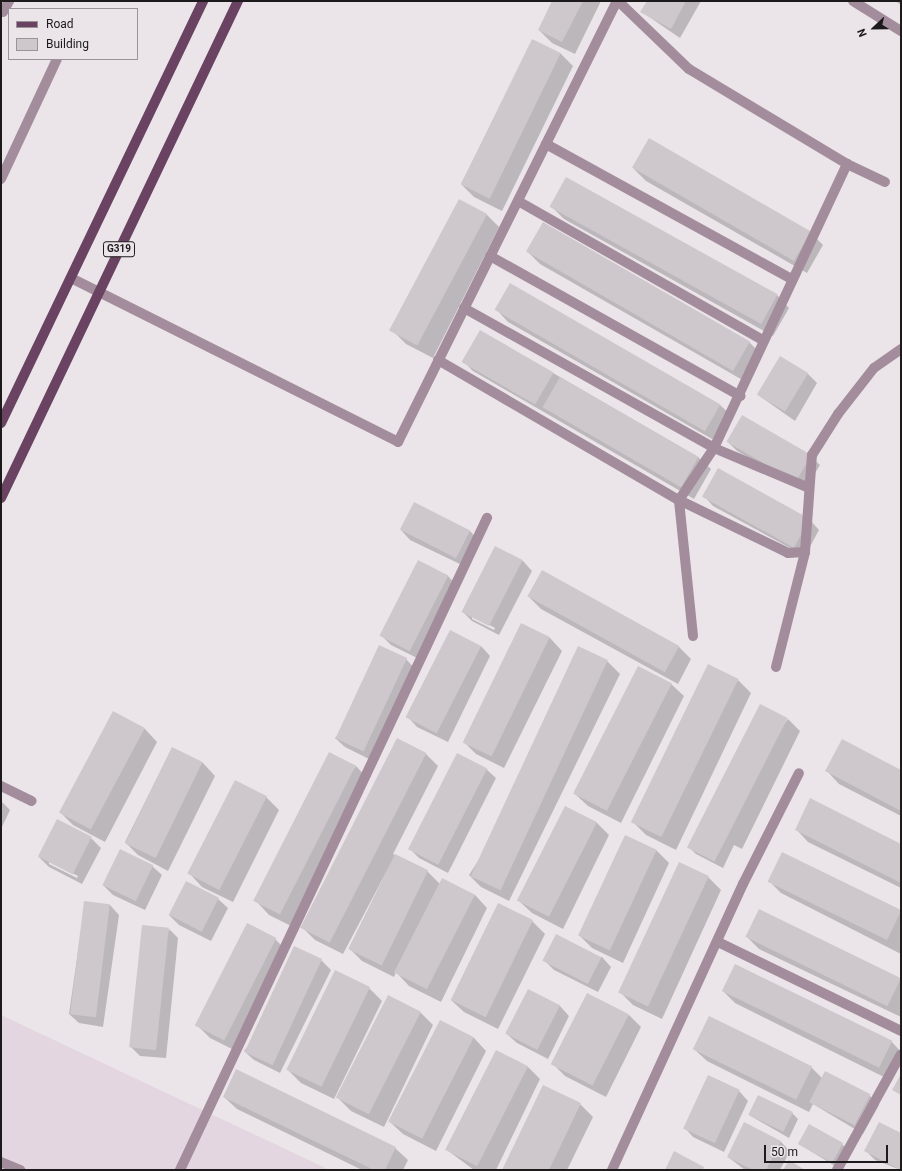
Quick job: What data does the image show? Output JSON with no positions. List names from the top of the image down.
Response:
{
  "streets": {
    "main road": ["G319"]
  },
  "legend": ["Road", "Building"],
  "scale_bar": "50 m",
  "north": "left"
}
